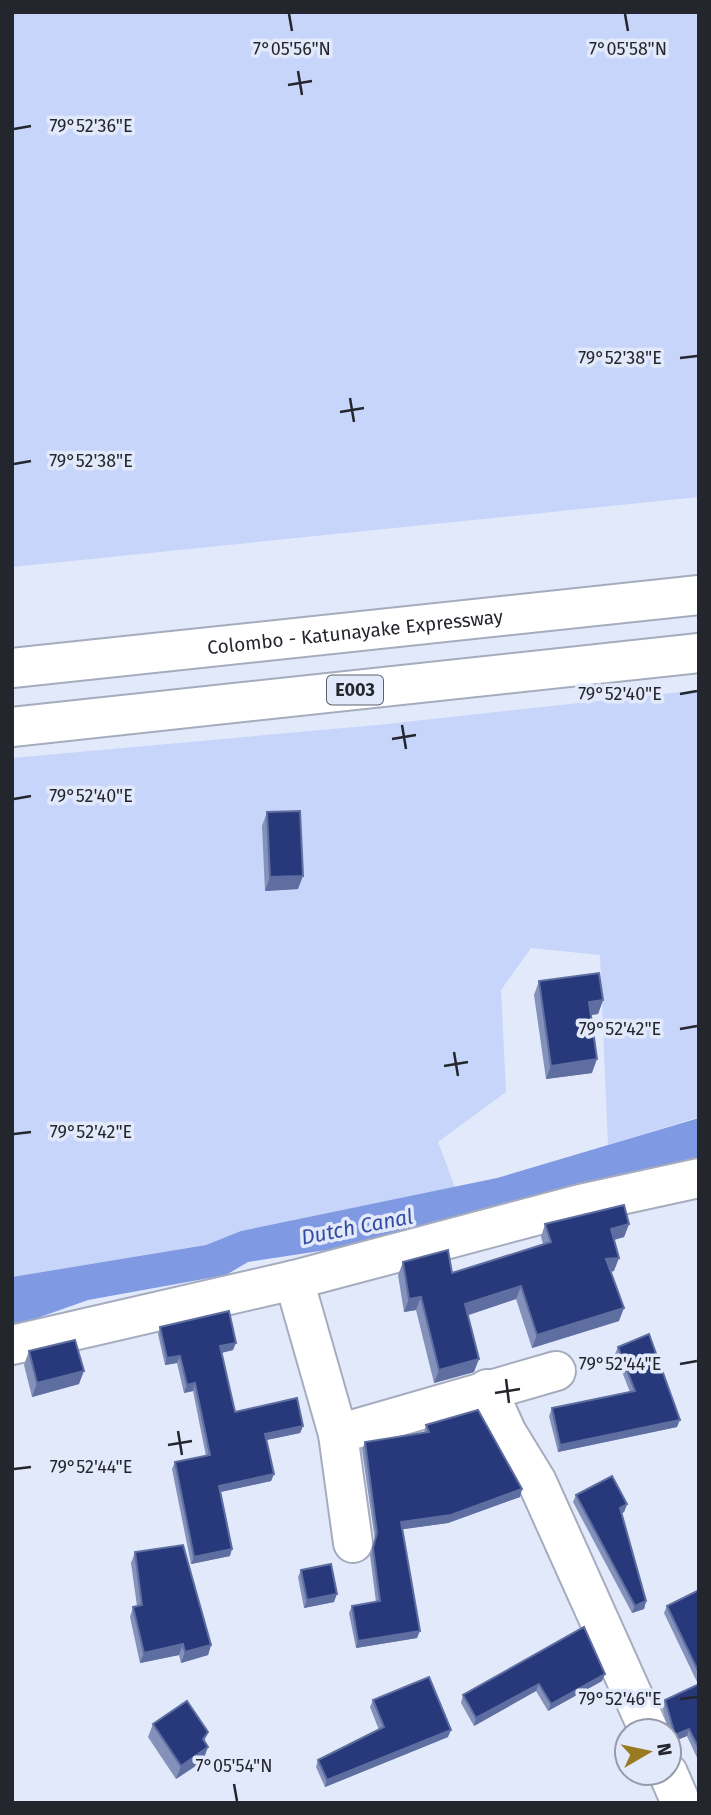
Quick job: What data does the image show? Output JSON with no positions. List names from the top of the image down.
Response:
{
  "streets": {
    "main road": ["Colombo - Katunayake Expressway", "E003"]
  },
  "water": ["Dutch Canal"],
  "north": "right",
  "coordinates": [
    "7°05'56\"N",
    "7°05'58\"N",
    "79°52'36\"E",
    "79°52'38\"E",
    "79°52'40\"E",
    "79°52'42\"E",
    "79°52'44\"E",
    "79°52'46\"E",
    "7°05'54\"N"
  ]
}
